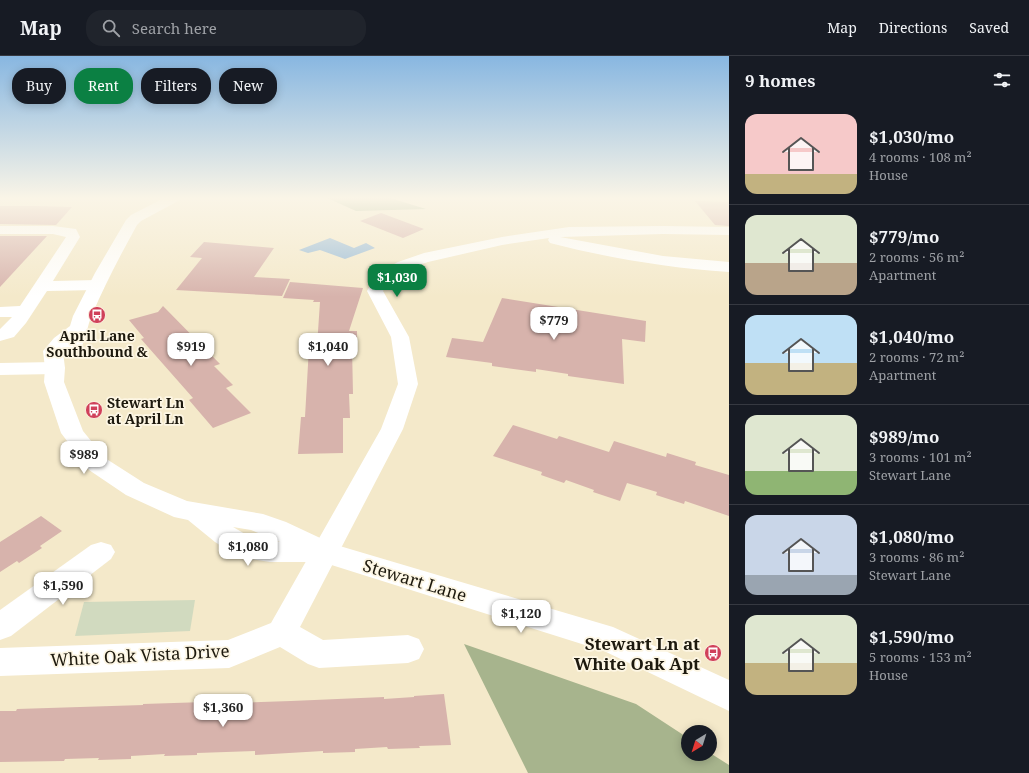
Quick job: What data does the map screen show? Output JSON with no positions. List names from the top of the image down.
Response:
{
  "streets": {
    "street": ["Stewart Lane", "White Oak Vista Drive"]
  },
  "places": {
    "bus stop": ["April Lane Southbound &", "Stewart Ln at April Ln", "Stewart Ln at White Oak Apt"]
  },
  "north": "bottom left",
  "page": {
    "header": "Map",
    "search": "Search here",
    "nav": ["Map", "Directions", "Saved"],
    "heading": "9 homes",
    "chip": [
      "Buy",
      "Rent",
      "Filters",
      "New"
    ],
    "list": [
      {
        "name": "$1,030/mo",
        "note": "4 rooms · 108 m² · House"
      },
      {
        "name": "$779/mo",
        "note": "2 rooms · 56 m² · Apartment"
      },
      {
        "name": "$1,040/mo",
        "note": "2 rooms · 72 m² · Apartment"
      },
      {
        "name": "$989/mo",
        "note": "3 rooms · 101 m² · Stewart Lane"
      },
      {
        "name": "$1,080/mo",
        "note": "3 rooms · 86 m² · Stewart Lane"
      },
      {
        "name": "$1,590/mo",
        "note": "5 rooms · 153 m² · House"
      }
    ],
    "price": [
      "$1,030",
      "$779",
      "$919",
      "$1,040",
      "$989",
      "$1,080",
      "$1,590",
      "$1,120",
      "$1,360"
    ]
  }
}
